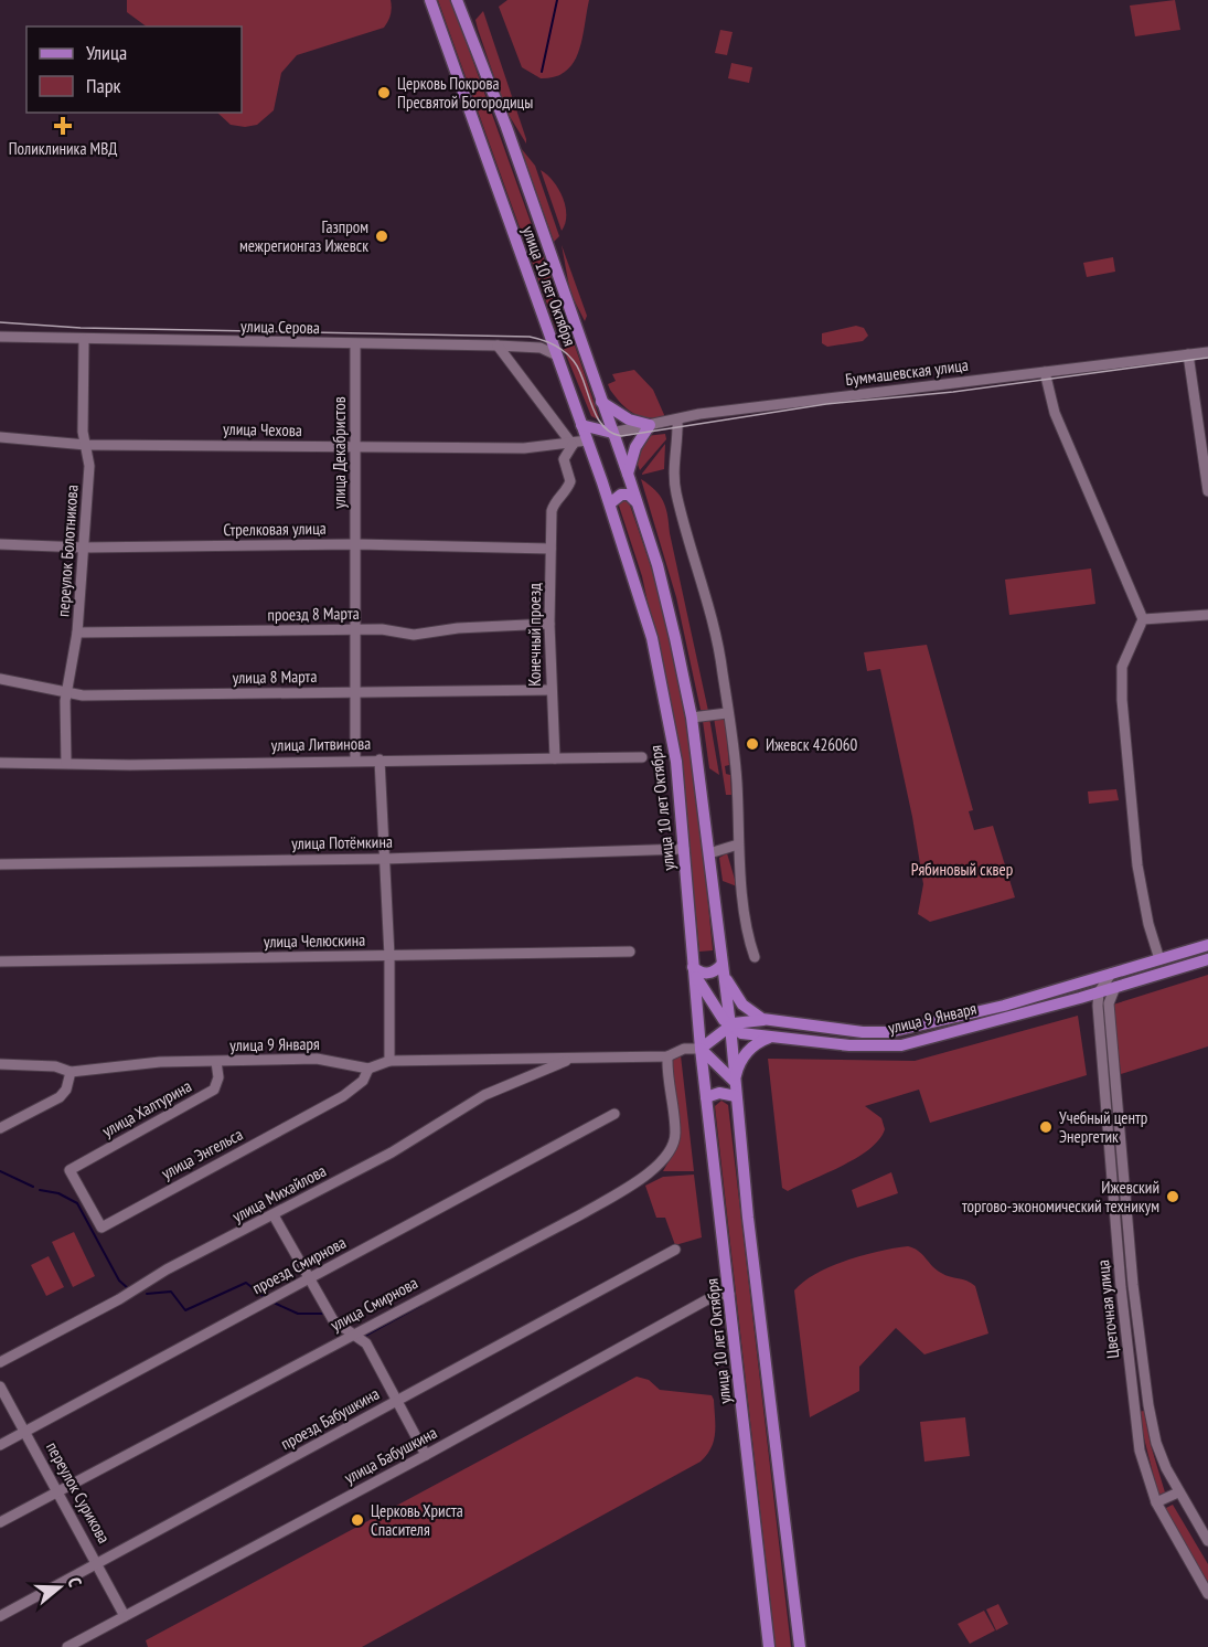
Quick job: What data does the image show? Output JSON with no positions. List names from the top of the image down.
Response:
{
  "streets": {
    "main road": ["улица 10 лет Октября", "улица 9 Января"],
    "street": [
      "улица Серова",
      "Буммашевская улица",
      "улица Чехова",
      "улица Декабристов",
      "Стрелковая улица",
      "переулок Болотникова",
      "проезд 8 Марта",
      "Конечный проезд",
      "улица 8 Марта",
      "улица Литвинова",
      "улица Потёмкина",
      "улица Челюскина",
      "улица Халтурина",
      "улица Энгельса",
      "улица Михайлова",
      "проезд Смирнова",
      "улица Смирнова",
      "Цветочная улица",
      "проезд Бабушкина",
      "улица Бабушкина",
      "переулок Сурикова"
    ]
  },
  "crossings": [
    ["улица 10 лет Октября", "улица Серова"],
    ["улица 10 лет Октября", "Буммашевская улица"],
    ["улица 10 лет Октября", "улица Чехова"],
    ["улица 10 лет Октября", "улица Потёмкина"],
    ["улица 10 лет Октября", "улица 9 Января"],
    ["улица 10 лет Октября", "улица Бабушкина"],
    ["улица Серова", "улица Декабристов"],
    ["улица Серова", "переулок Болотникова"],
    ["улица Чехова", "улица Декабристов"],
    ["улица Чехова", "переулок Болотникова"],
    ["улица Чехова", "Конечный проезд"],
    ["улица Декабристов", "Стрелковая улица"],
    ["улица Декабристов", "проезд 8 Марта"],
    ["улица Декабристов", "улица 8 Марта"],
    ["улица Декабристов", "улица Литвинова"],
    ["Стрелковая улица", "переулок Болотникова"],
    ["Стрелковая улица", "Конечный проезд"],
    ["переулок Болотникова", "проезд 8 Марта"],
    ["переулок Болотникова", "улица 8 Марта"],
    ["переулок Болотникова", "улица Литвинова"],
    ["проезд 8 Марта", "Конечный проезд"],
    ["Конечный проезд", "улица 8 Марта"],
    ["Конечный проезд", "улица Литвинова"],
    ["улица 9 Января", "улица Халтурина"],
    ["улица 9 Января", "улица Энгельса"],
    ["улица Халтурина", "улица Энгельса"],
    ["проезд Смирнова", "переулок Сурикова"],
    ["улица Смирнова", "переулок Сурикова"],
    ["проезд Бабушкина", "переулок Сурикова"],
    ["улица Бабушкина", "переулок Сурикова"]
  ],
  "parks": ["Рябиновый сквер"],
  "places": {
    "other": [
      "Церковь Покрова Пресвятой Богородицы",
      "Газпром межрегионгаз Ижевск",
      "Ижевск 426060",
      "Учебный центр Энергетик",
      "Ижевский торгово-экономический техникум",
      "Церковь Христа Спасителя"
    ],
    "health": ["Поликлиника МВД"]
  },
  "legend": ["Улица", "Парк"],
  "north": "right"
}
